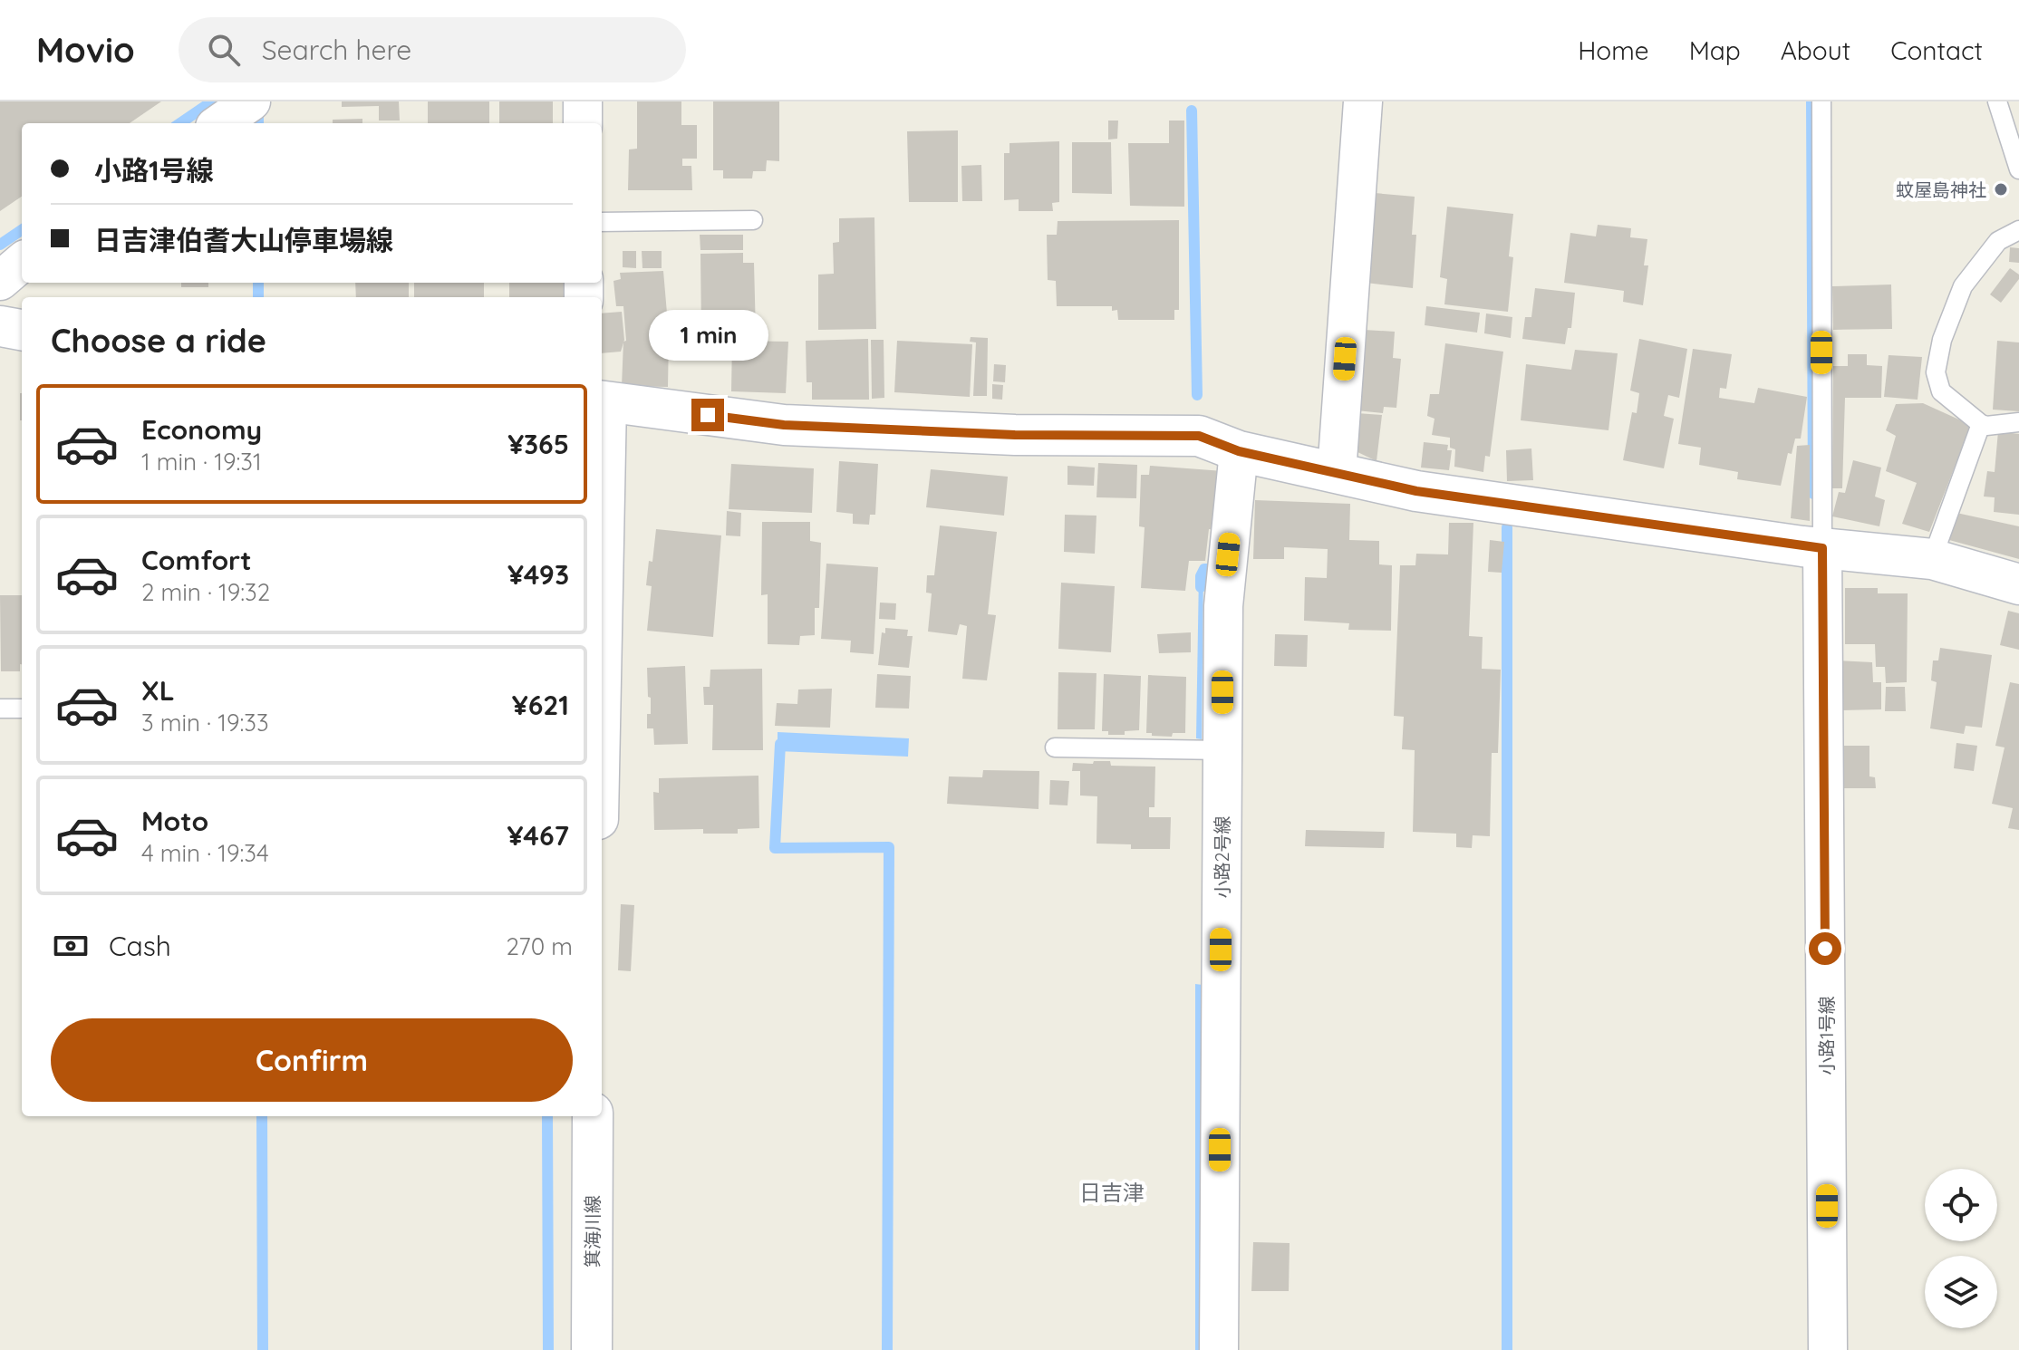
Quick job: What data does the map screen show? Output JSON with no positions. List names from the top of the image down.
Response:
{
  "streets": {
    "main road": ["箕海川線"],
    "street": ["小路2号線", "小路1号線"]
  },
  "districts": ["日吉津"],
  "places": ["蚊屋島神社"],
  "page": {
    "header": "Movio",
    "search": "Search here",
    "nav": [
      "Home",
      "Map",
      "About",
      "Contact"
    ],
    "banner": ["小路1号線", "日吉津伯耆大山停車場線"],
    "heading": "Choose a ride",
    "bubble": "1 min",
    "list": [
      {
        "name": "Economy",
        "note": "1 min · 19:31",
        "value": "¥365"
      },
      {
        "name": "Comfort",
        "note": "2 min · 19:32",
        "value": "¥493"
      },
      {
        "name": "XL",
        "note": "3 min · 19:33",
        "value": "¥621"
      },
      {
        "name": "Moto",
        "note": "4 min · 19:34",
        "value": "¥467"
      }
    ],
    "pay": ["Cash", "270 m"],
    "buttons": "Confirm"
  }
}
